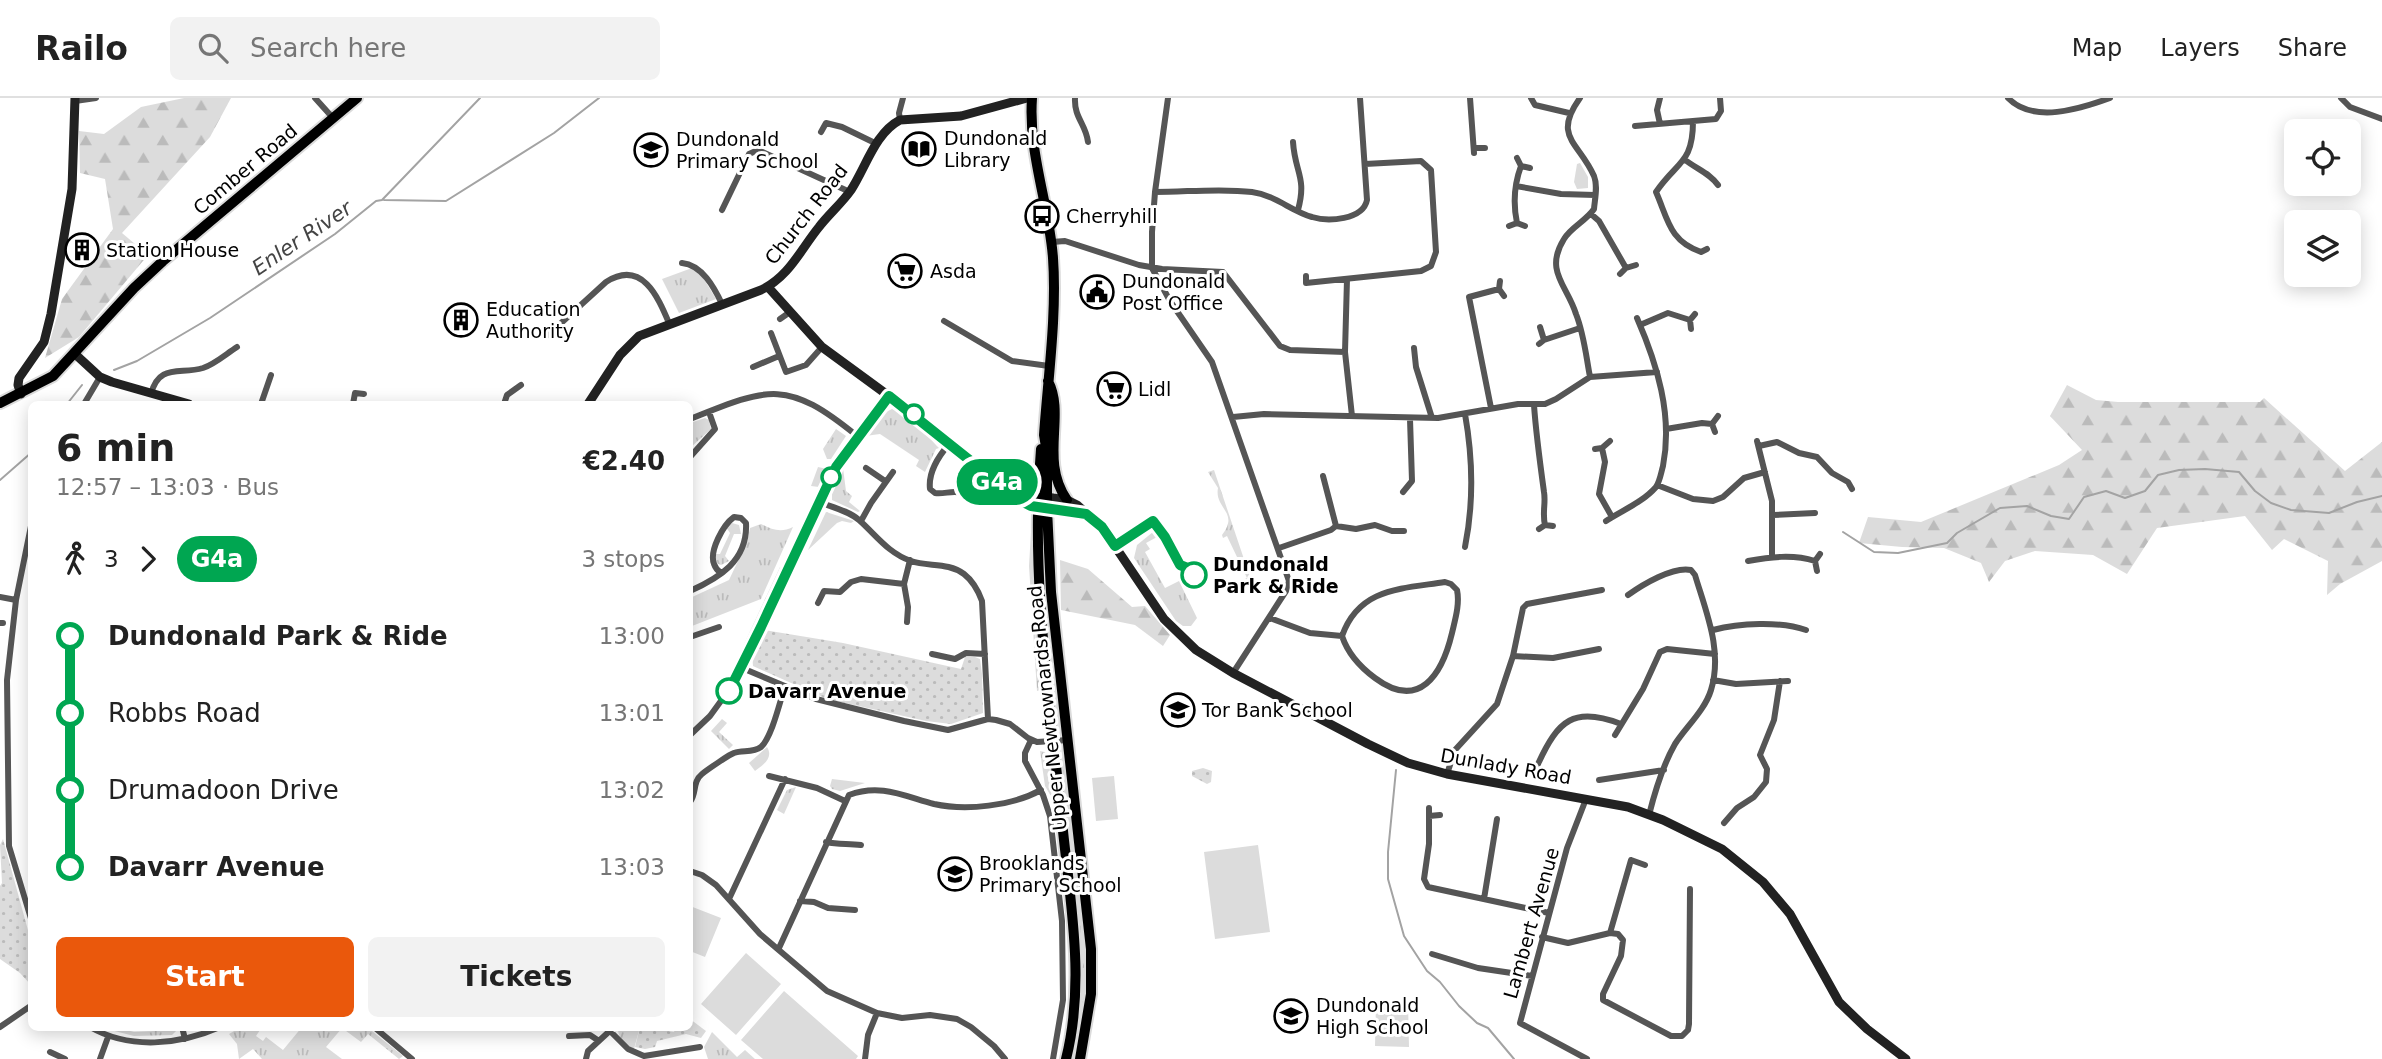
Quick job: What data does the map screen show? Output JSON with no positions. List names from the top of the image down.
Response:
{
  "streets": {
    "highway": ["Comber Road", "Upper Newtownards Road"],
    "street": ["Church Road", "Dunlady Road", "Lambert Avenue"]
  },
  "crossings": [
    ["Dunlady Road", "Lambert Avenue"]
  ],
  "water": ["Enler River"],
  "places": {
    "library": ["Dundonald Library"],
    "school or university": [
      "Dundonald Primary School",
      "Tor Bank School",
      "Brooklands Primary School",
      "Dundonald High School"
    ],
    "bus stop": ["Cherryhill"],
    "building": ["Station House", "Education Authority"],
    "supermarket": ["Asda", "Lidl"],
    "public building": ["Dundonald Post Office"],
    "other": ["Dundonald Park & Ride", "Davarr Avenue"]
  },
  "lines": ["bus line G4a"],
  "page": {
    "header": "Railo",
    "search": "Search here",
    "nav": ["Map", "Layers", "Share"],
    "on_map": "G4a",
    "heading": ["6 min", "12:57 – 13:03 · Bus", "€2.40"],
    "legs": ["3", "G4a", "3 stops"],
    "list": [
      {
        "name": "Dundonald Park & Ride",
        "value": "13:00"
      },
      {
        "name": "Robbs Road",
        "value": "13:01"
      },
      {
        "name": "Drumadoon Drive",
        "value": "13:02"
      },
      {
        "name": "Davarr Avenue",
        "value": "13:03"
      }
    ],
    "buttons": ["Start", "Tickets"]
  }
}
